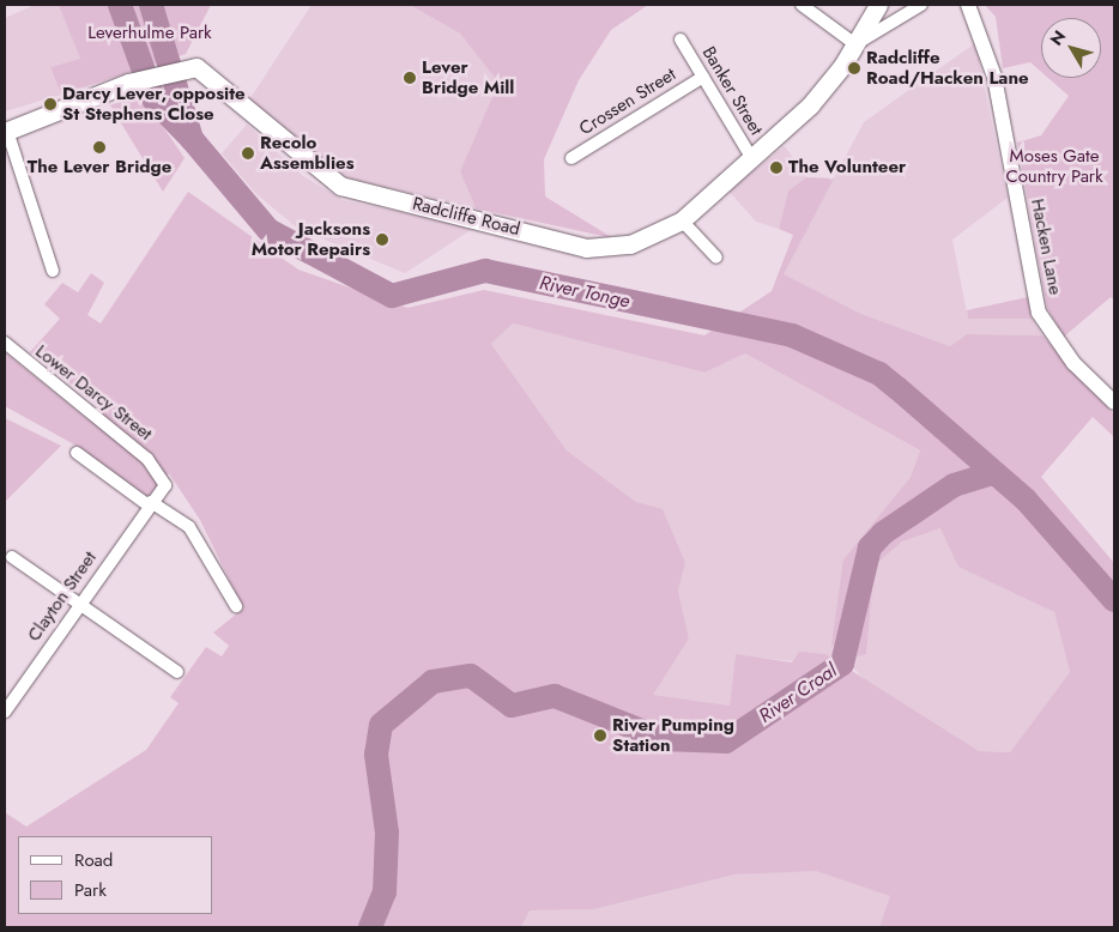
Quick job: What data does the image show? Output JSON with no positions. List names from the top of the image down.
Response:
{
  "streets": {
    "main road": ["Radcliffe Road"],
    "street": [
      "Banker Street",
      "Crossen Street",
      "Hacken Lane",
      "Lower Darcy Street",
      "Clayton Street"
    ]
  },
  "crossings": [
    ["Banker Street", "Crossen Street"],
    ["Banker Street", "Radcliffe Road"],
    ["Lower Darcy Street", "Clayton Street"]
  ],
  "water": ["River Tonge", "River Croal"],
  "parks": ["Leverhulme Park", "Moses Gate Country Park"],
  "places": [
    "Radcliffe Road/Hacken Lane",
    "Lever Bridge Mill",
    "Darcy Lever, opposite St Stephens Close",
    "The Lever Bridge",
    "Recolo Assemblies",
    "The Volunteer",
    "Jacksons Motor Repairs",
    "River Pumping Station"
  ],
  "legend": ["Road", "Park"],
  "north": "top left"
}
